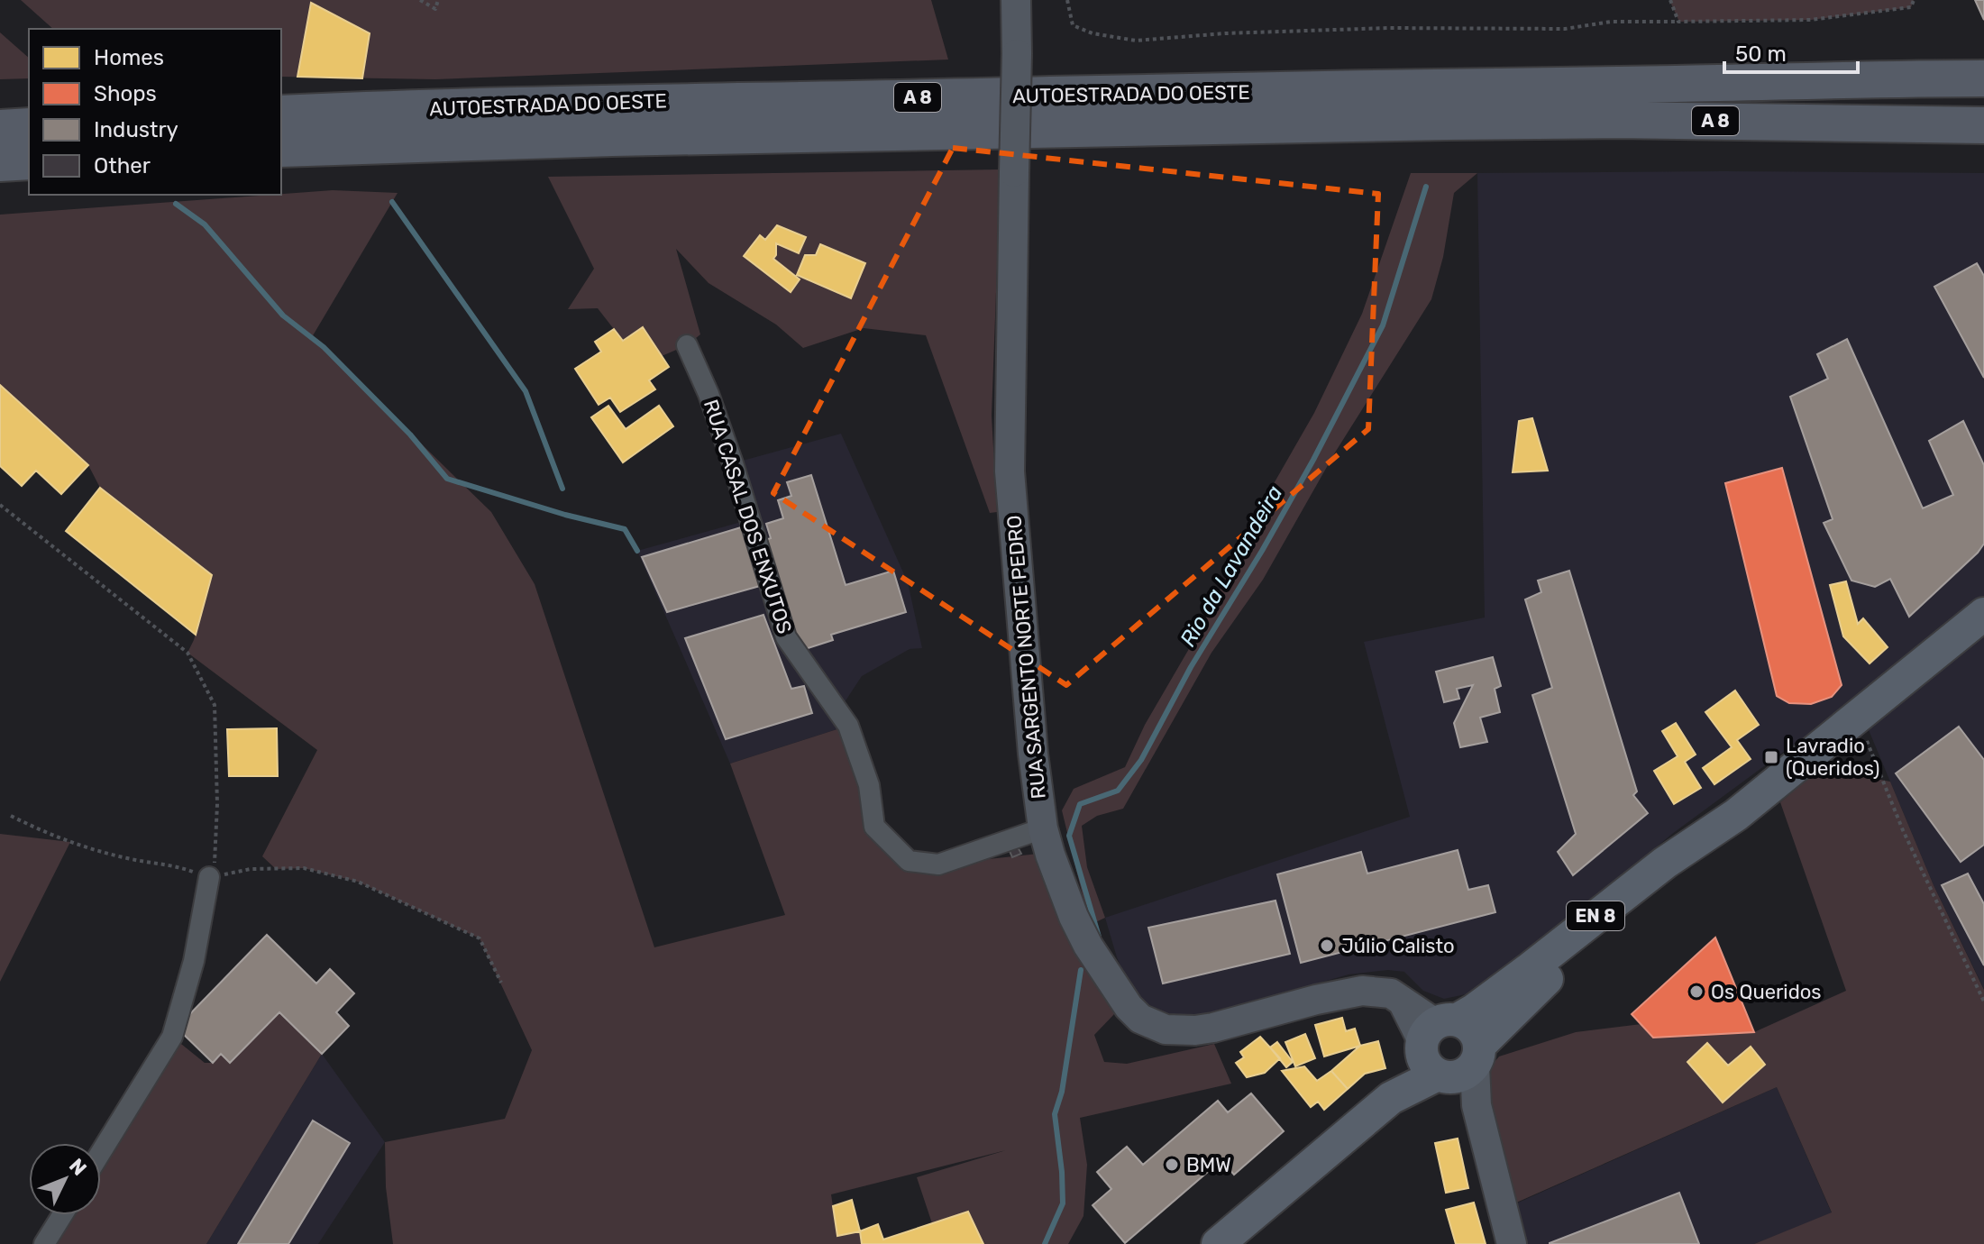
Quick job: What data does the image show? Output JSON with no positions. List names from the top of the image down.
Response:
{
  "streets": {
    "highway": ["AUTOESTRADA DO OESTE", "A 8"],
    "main road": ["EN 8"],
    "street": ["RUA CASAL DOS ENXUTOS", "RUA SARGENTO NORTE PEDRO"]
  },
  "crossings": [
    ["RUA CASAL DOS ENXUTOS", "RUA SARGENTO NORTE PEDRO"],
    ["RUA SARGENTO NORTE PEDRO", "EN 8"]
  ],
  "water": ["Rio da Lavandeira"],
  "places": {
    "transit": ["Lavradio (Queridos)"],
    "other": ["Júlio Calisto", "Os Queridos", "BMW"]
  },
  "legend": [
    "Homes",
    "Shops",
    "Industry",
    "Other"
  ],
  "scale_bar": "50 m",
  "north": "top right"
}
